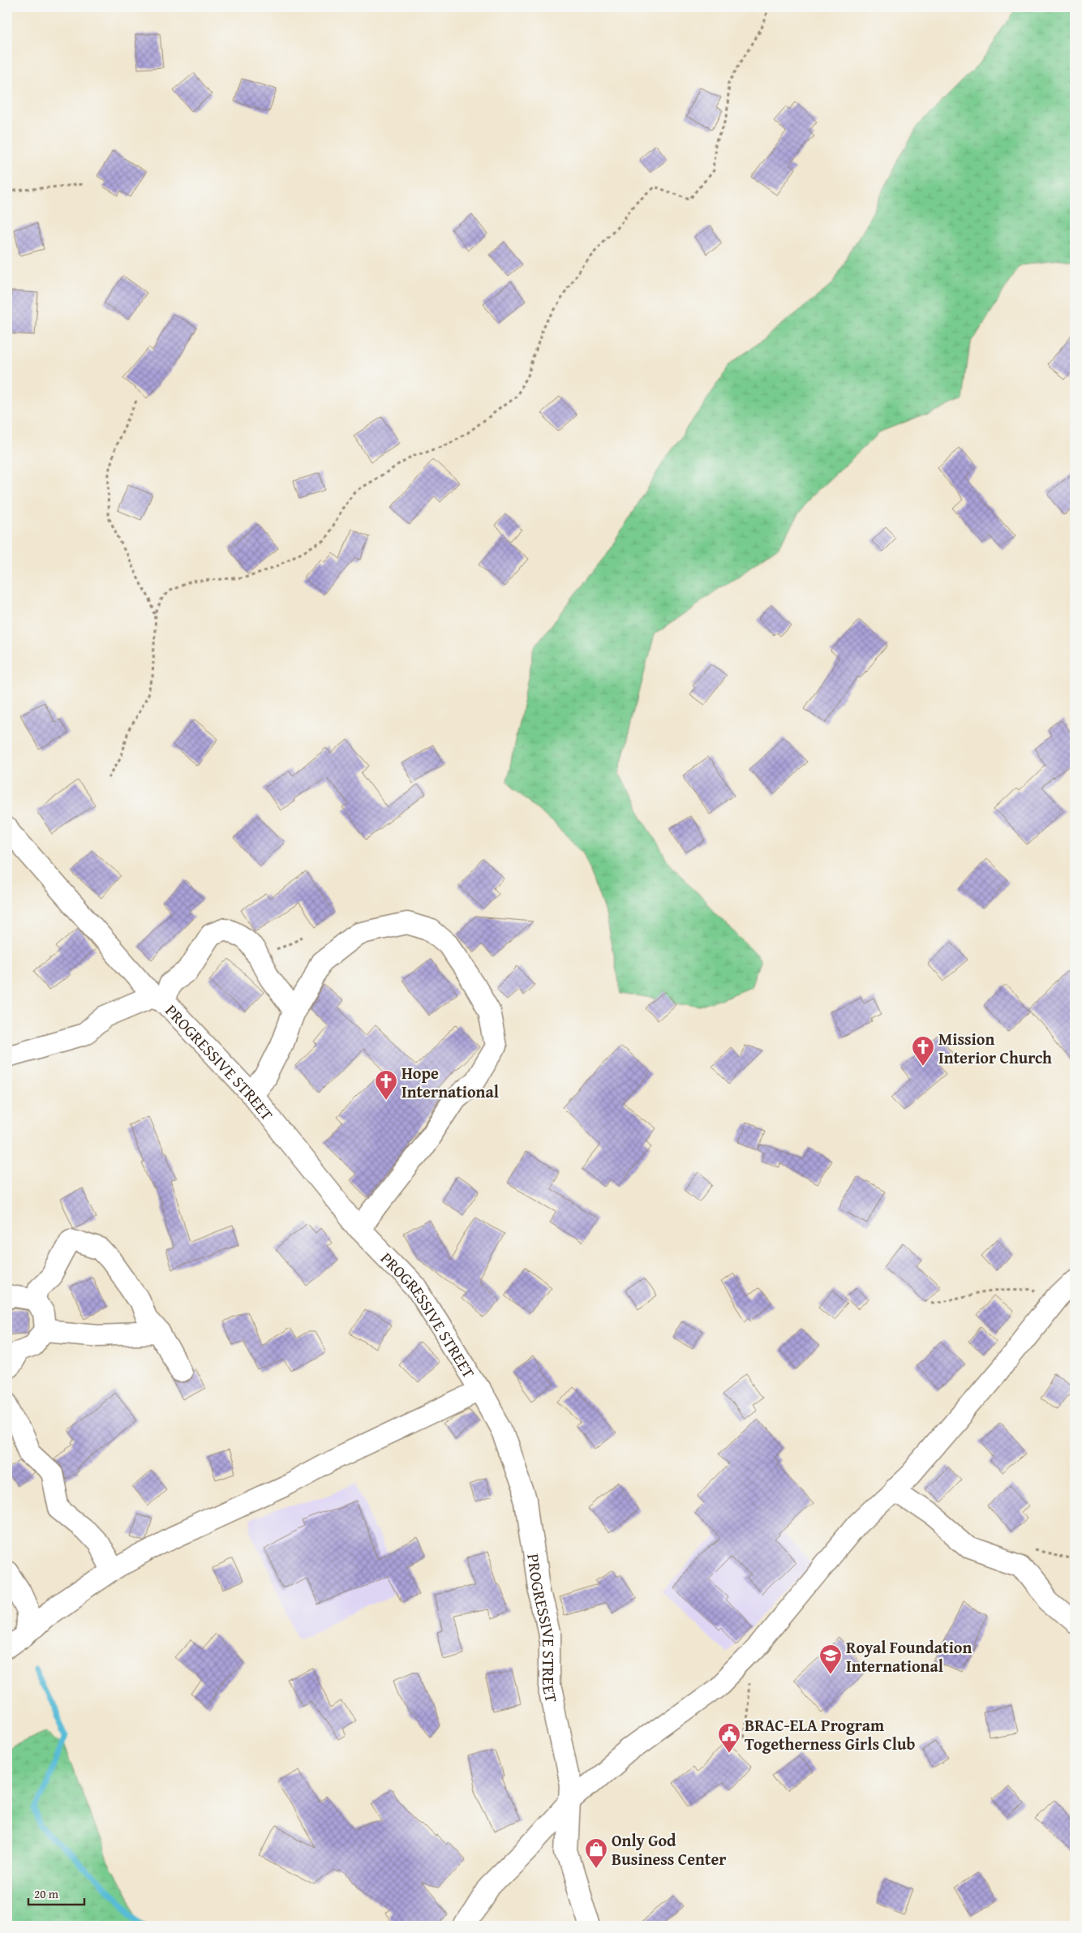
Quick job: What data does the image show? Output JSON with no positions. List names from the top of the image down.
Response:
{
  "streets": {
    "street": ["PROGRESSIVE STREET"]
  },
  "places": {
    "church": ["Mission Interior Church", "Hope International"],
    "school or university": ["Royal Foundation International"],
    "public building": ["BRAC-ELA Program Togetherness Girls Club"],
    "shop": ["Only God Business Center"]
  },
  "scale_bar": "20 m"
}
